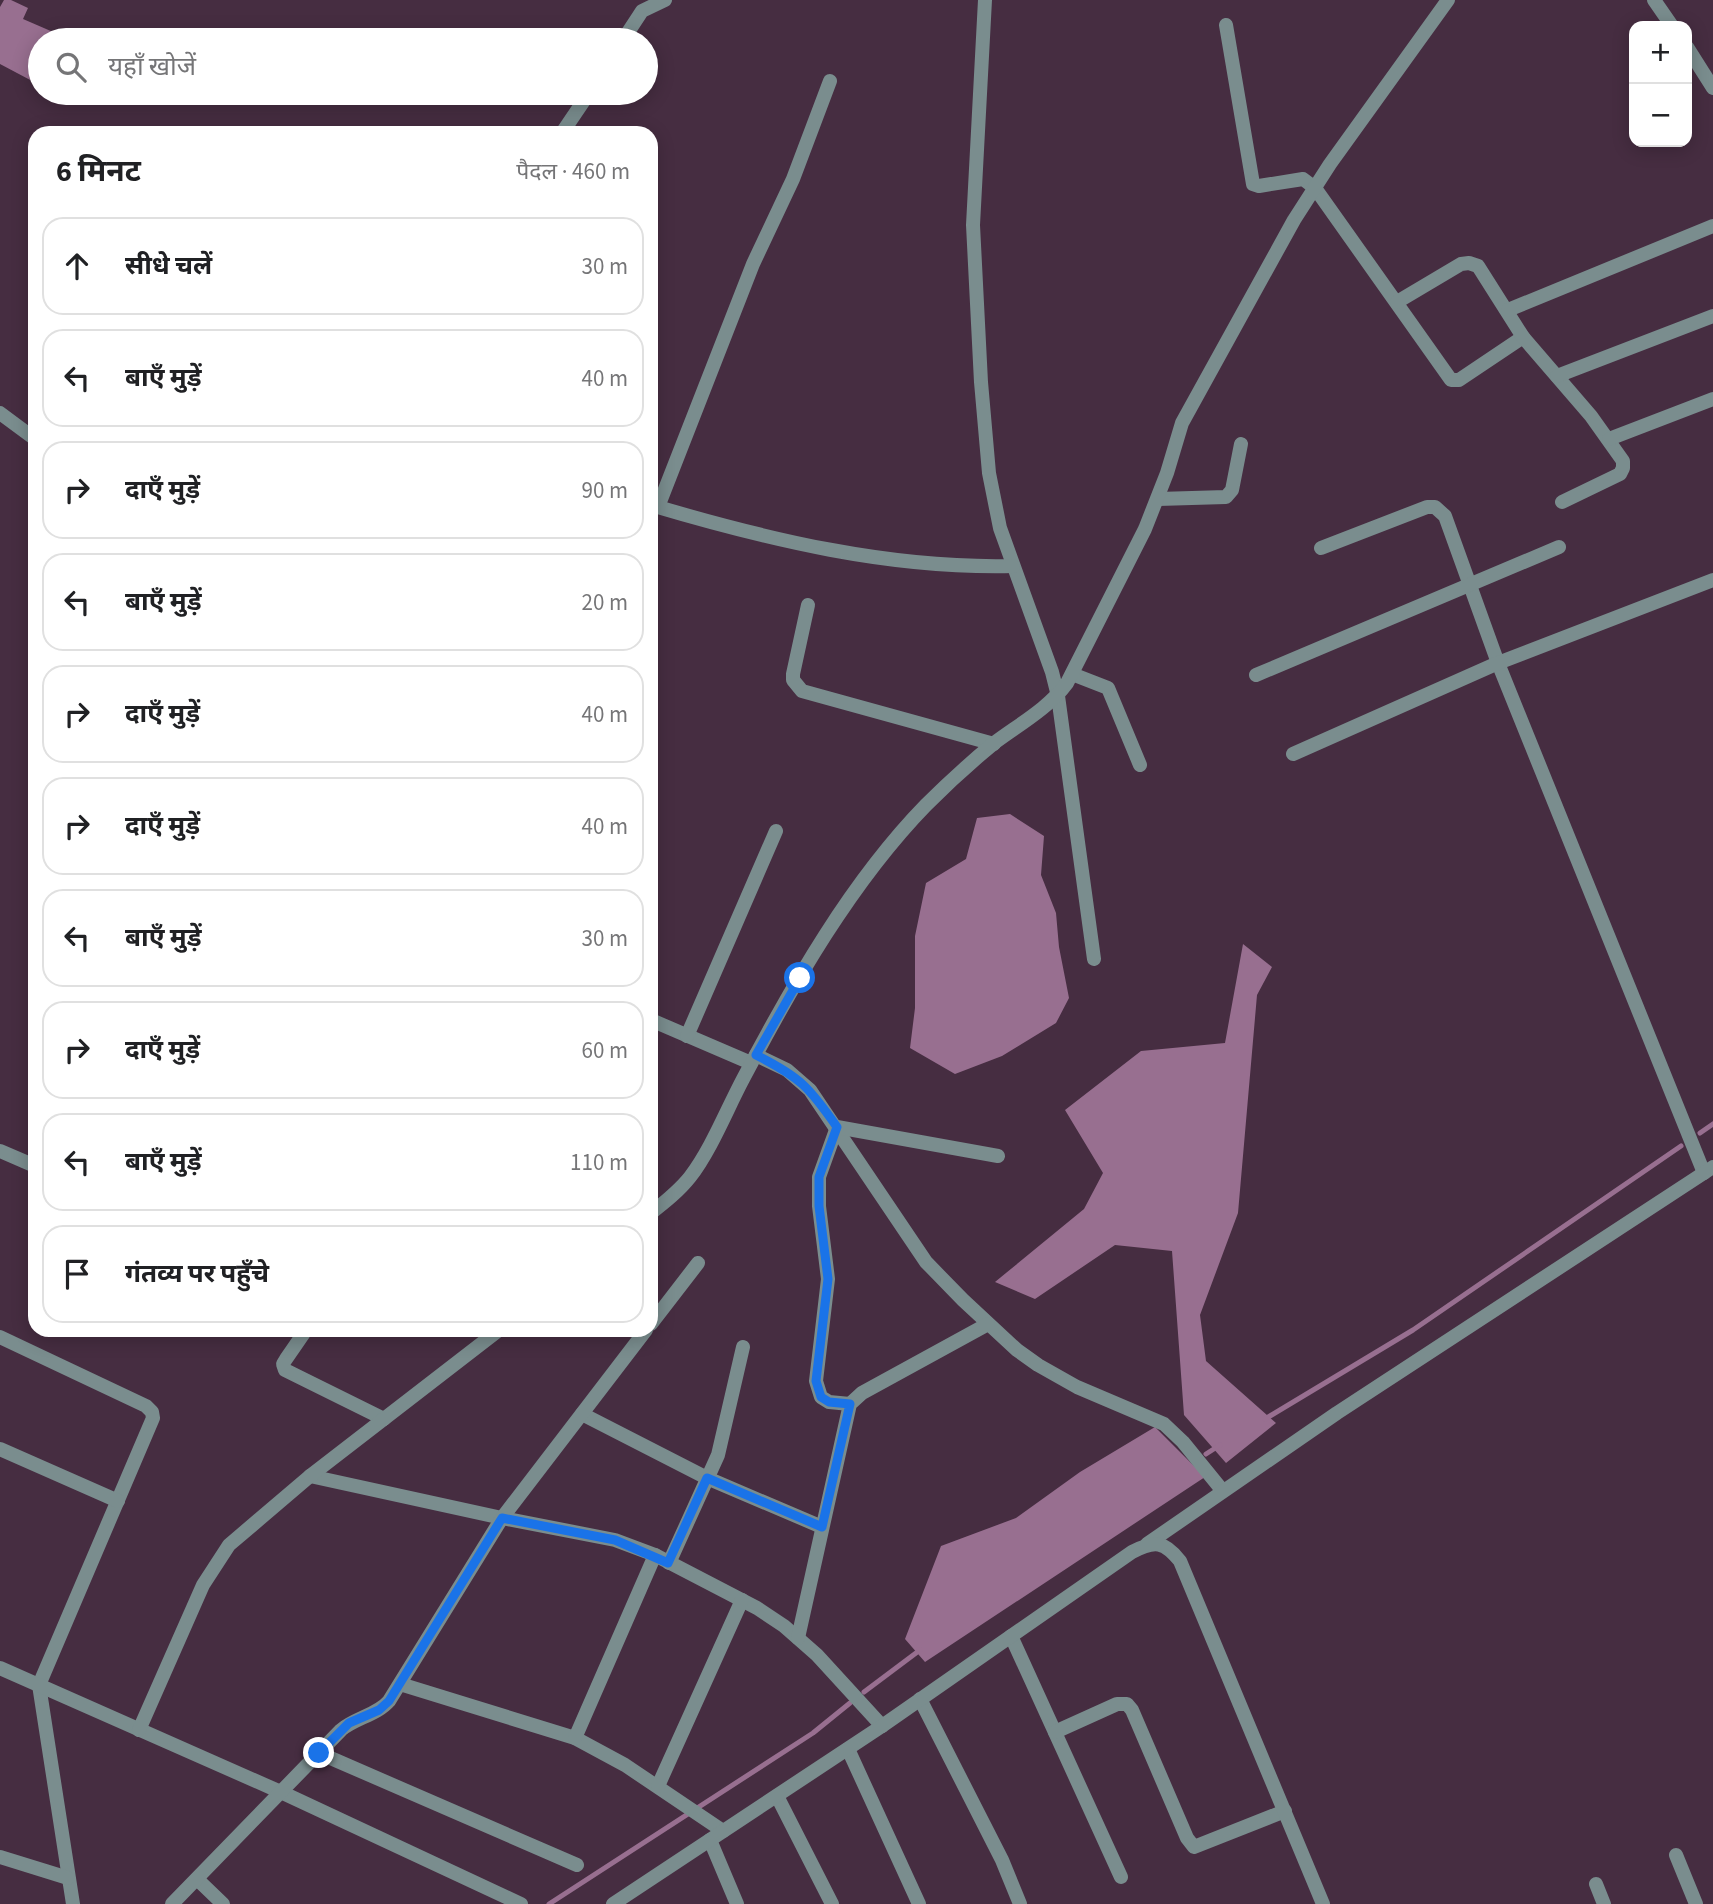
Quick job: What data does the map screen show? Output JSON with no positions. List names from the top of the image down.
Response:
{
  "page": {
    "map_buttons": ["+", "−"],
    "search": "यहाँ खोजें",
    "heading": ["6 मिनट", "पैदल · 460 m"],
    "list": [
      ["सीधे चलें", "30 m"],
      ["बाएँ मुड़ें", "40 m"],
      ["दाएँ मुड़ें", "90 m"],
      ["बाएँ मुड़ें", "20 m"],
      ["दाएँ मुड़ें", "40 m"],
      ["दाएँ मुड़ें", "40 m"],
      ["बाएँ मुड़ें", "30 m"],
      ["दाएँ मुड़ें", "60 m"],
      ["बाएँ मुड़ें", "110 m"],
      "गंतव्य पर पहुँचे"
    ]
  }
}
